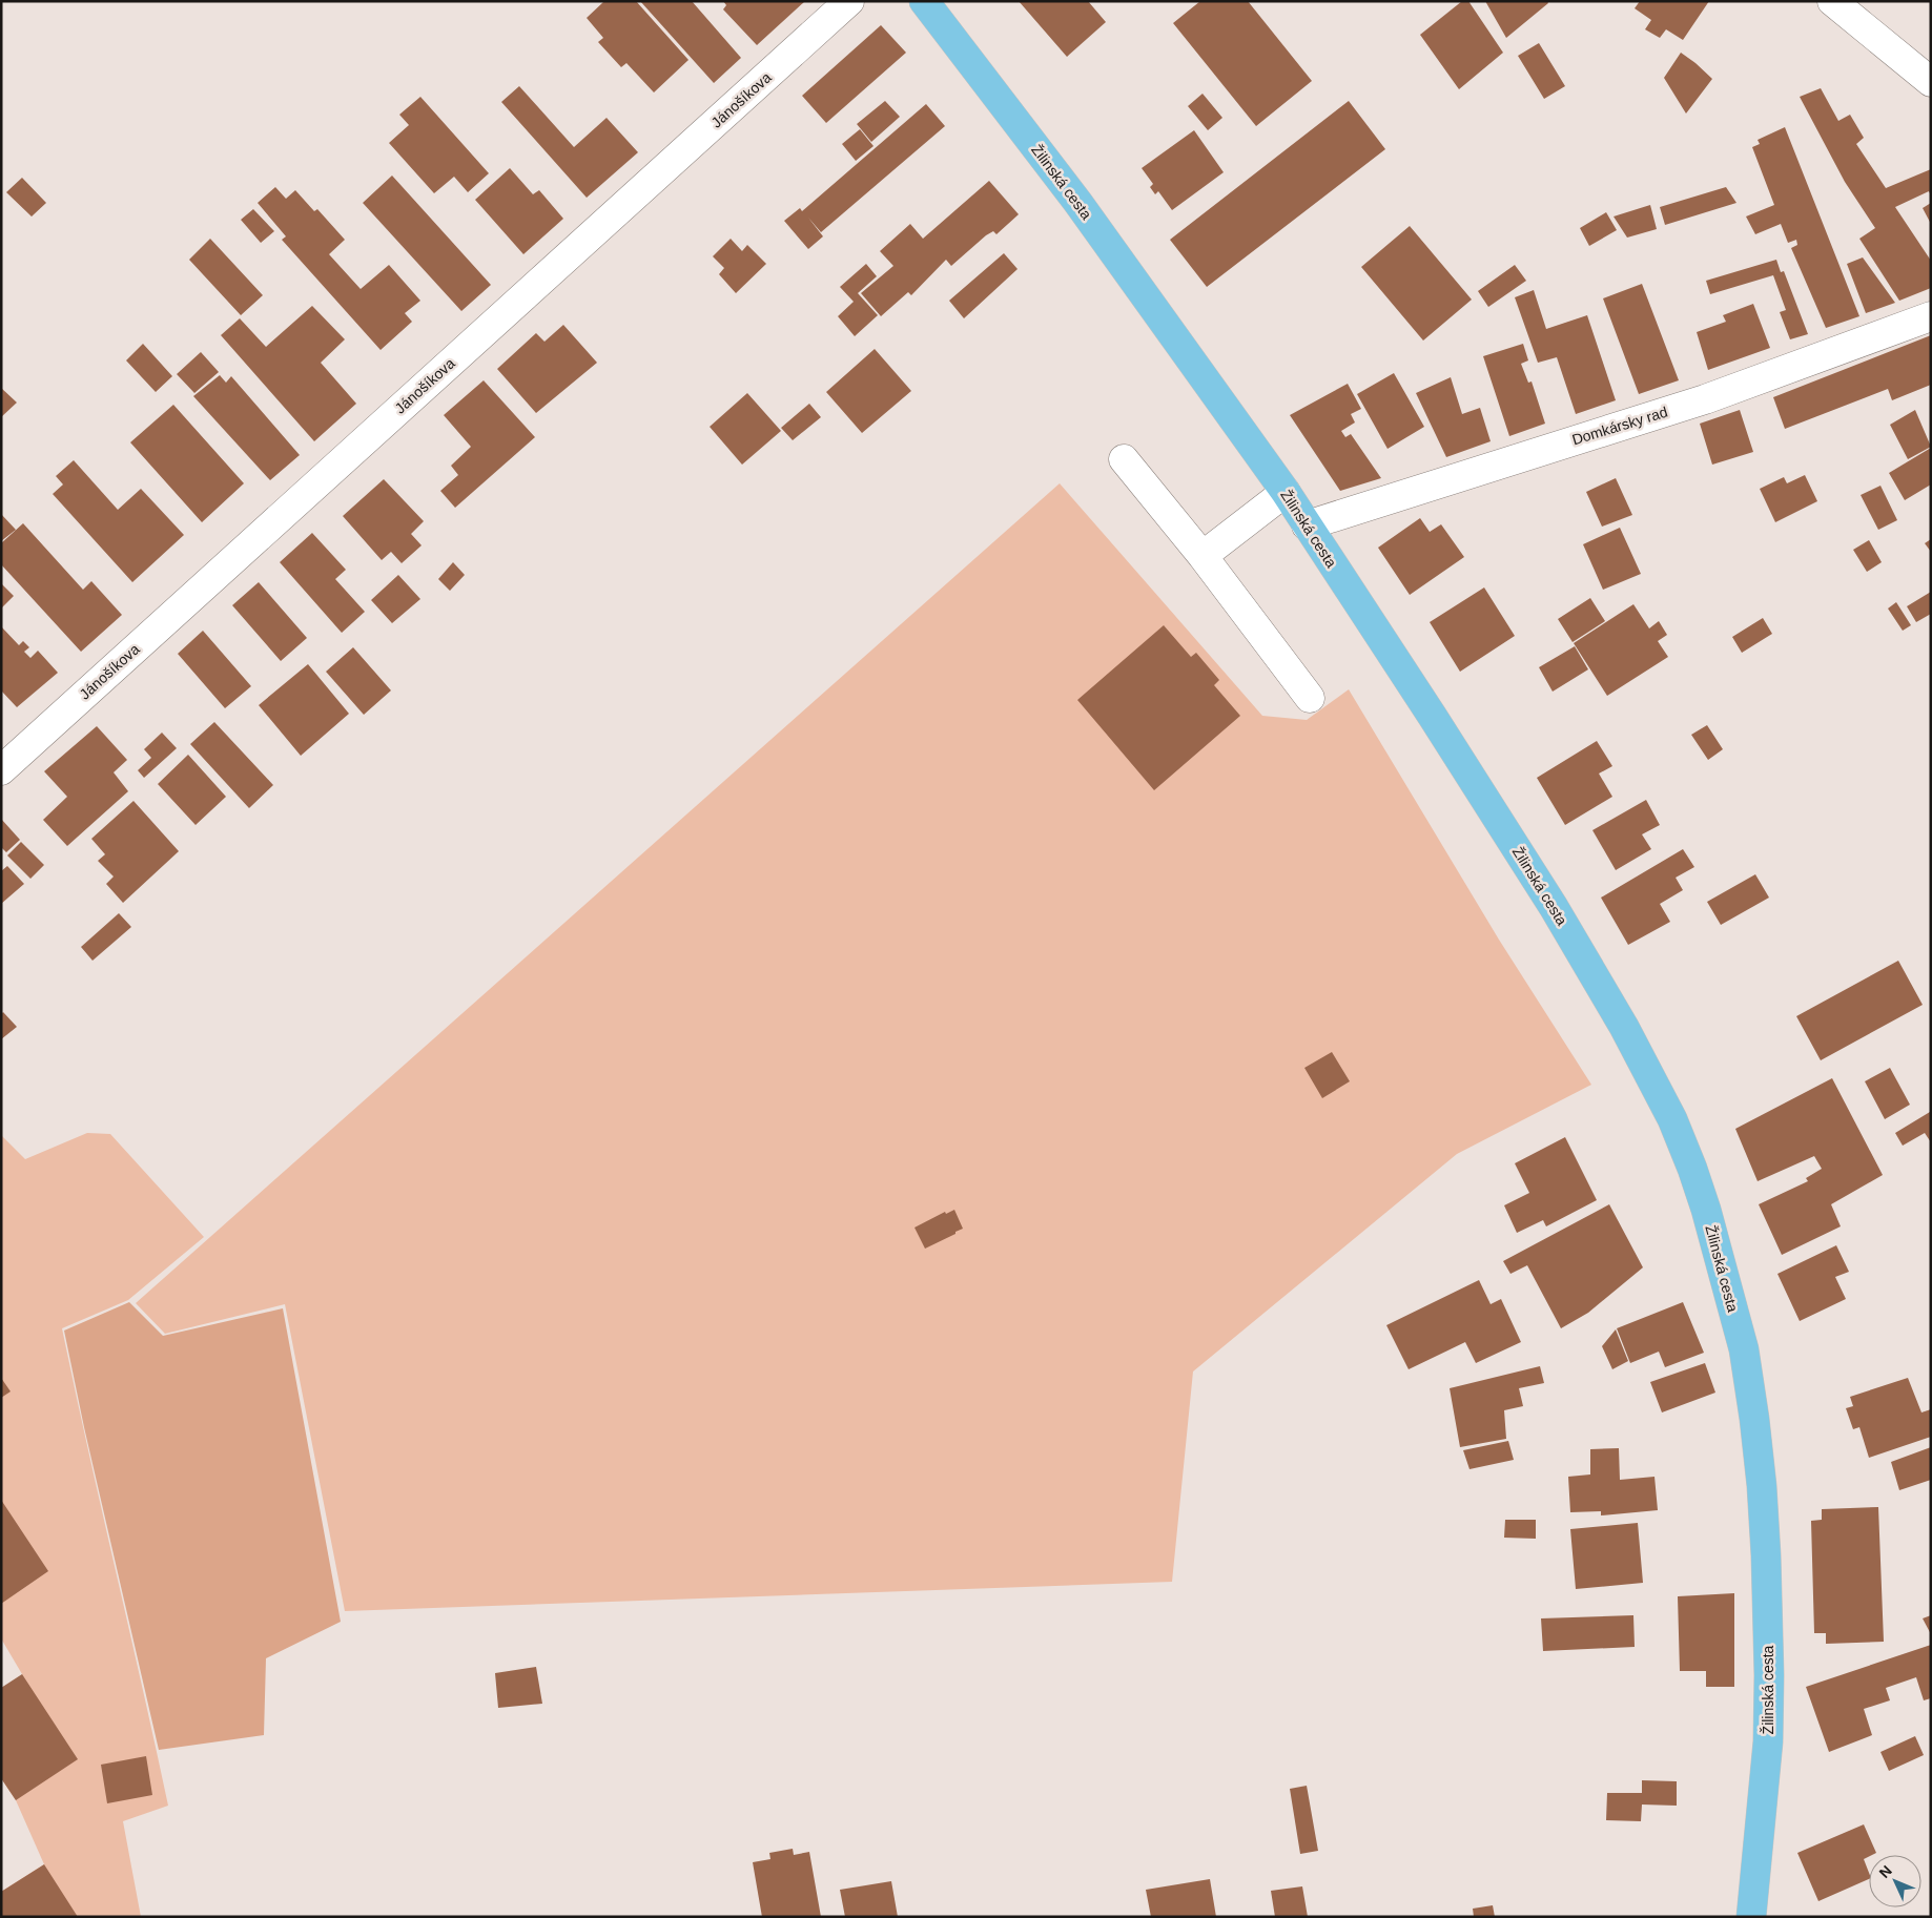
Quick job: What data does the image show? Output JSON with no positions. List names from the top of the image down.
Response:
{
  "streets": {
    "main road": ["Žilinská cesta"],
    "street": ["Jánošíkova", "Domkársky rad"]
  },
  "crossings": [
    ["Žilinská cesta", "Domkársky rad"]
  ],
  "north": "top left"
}
